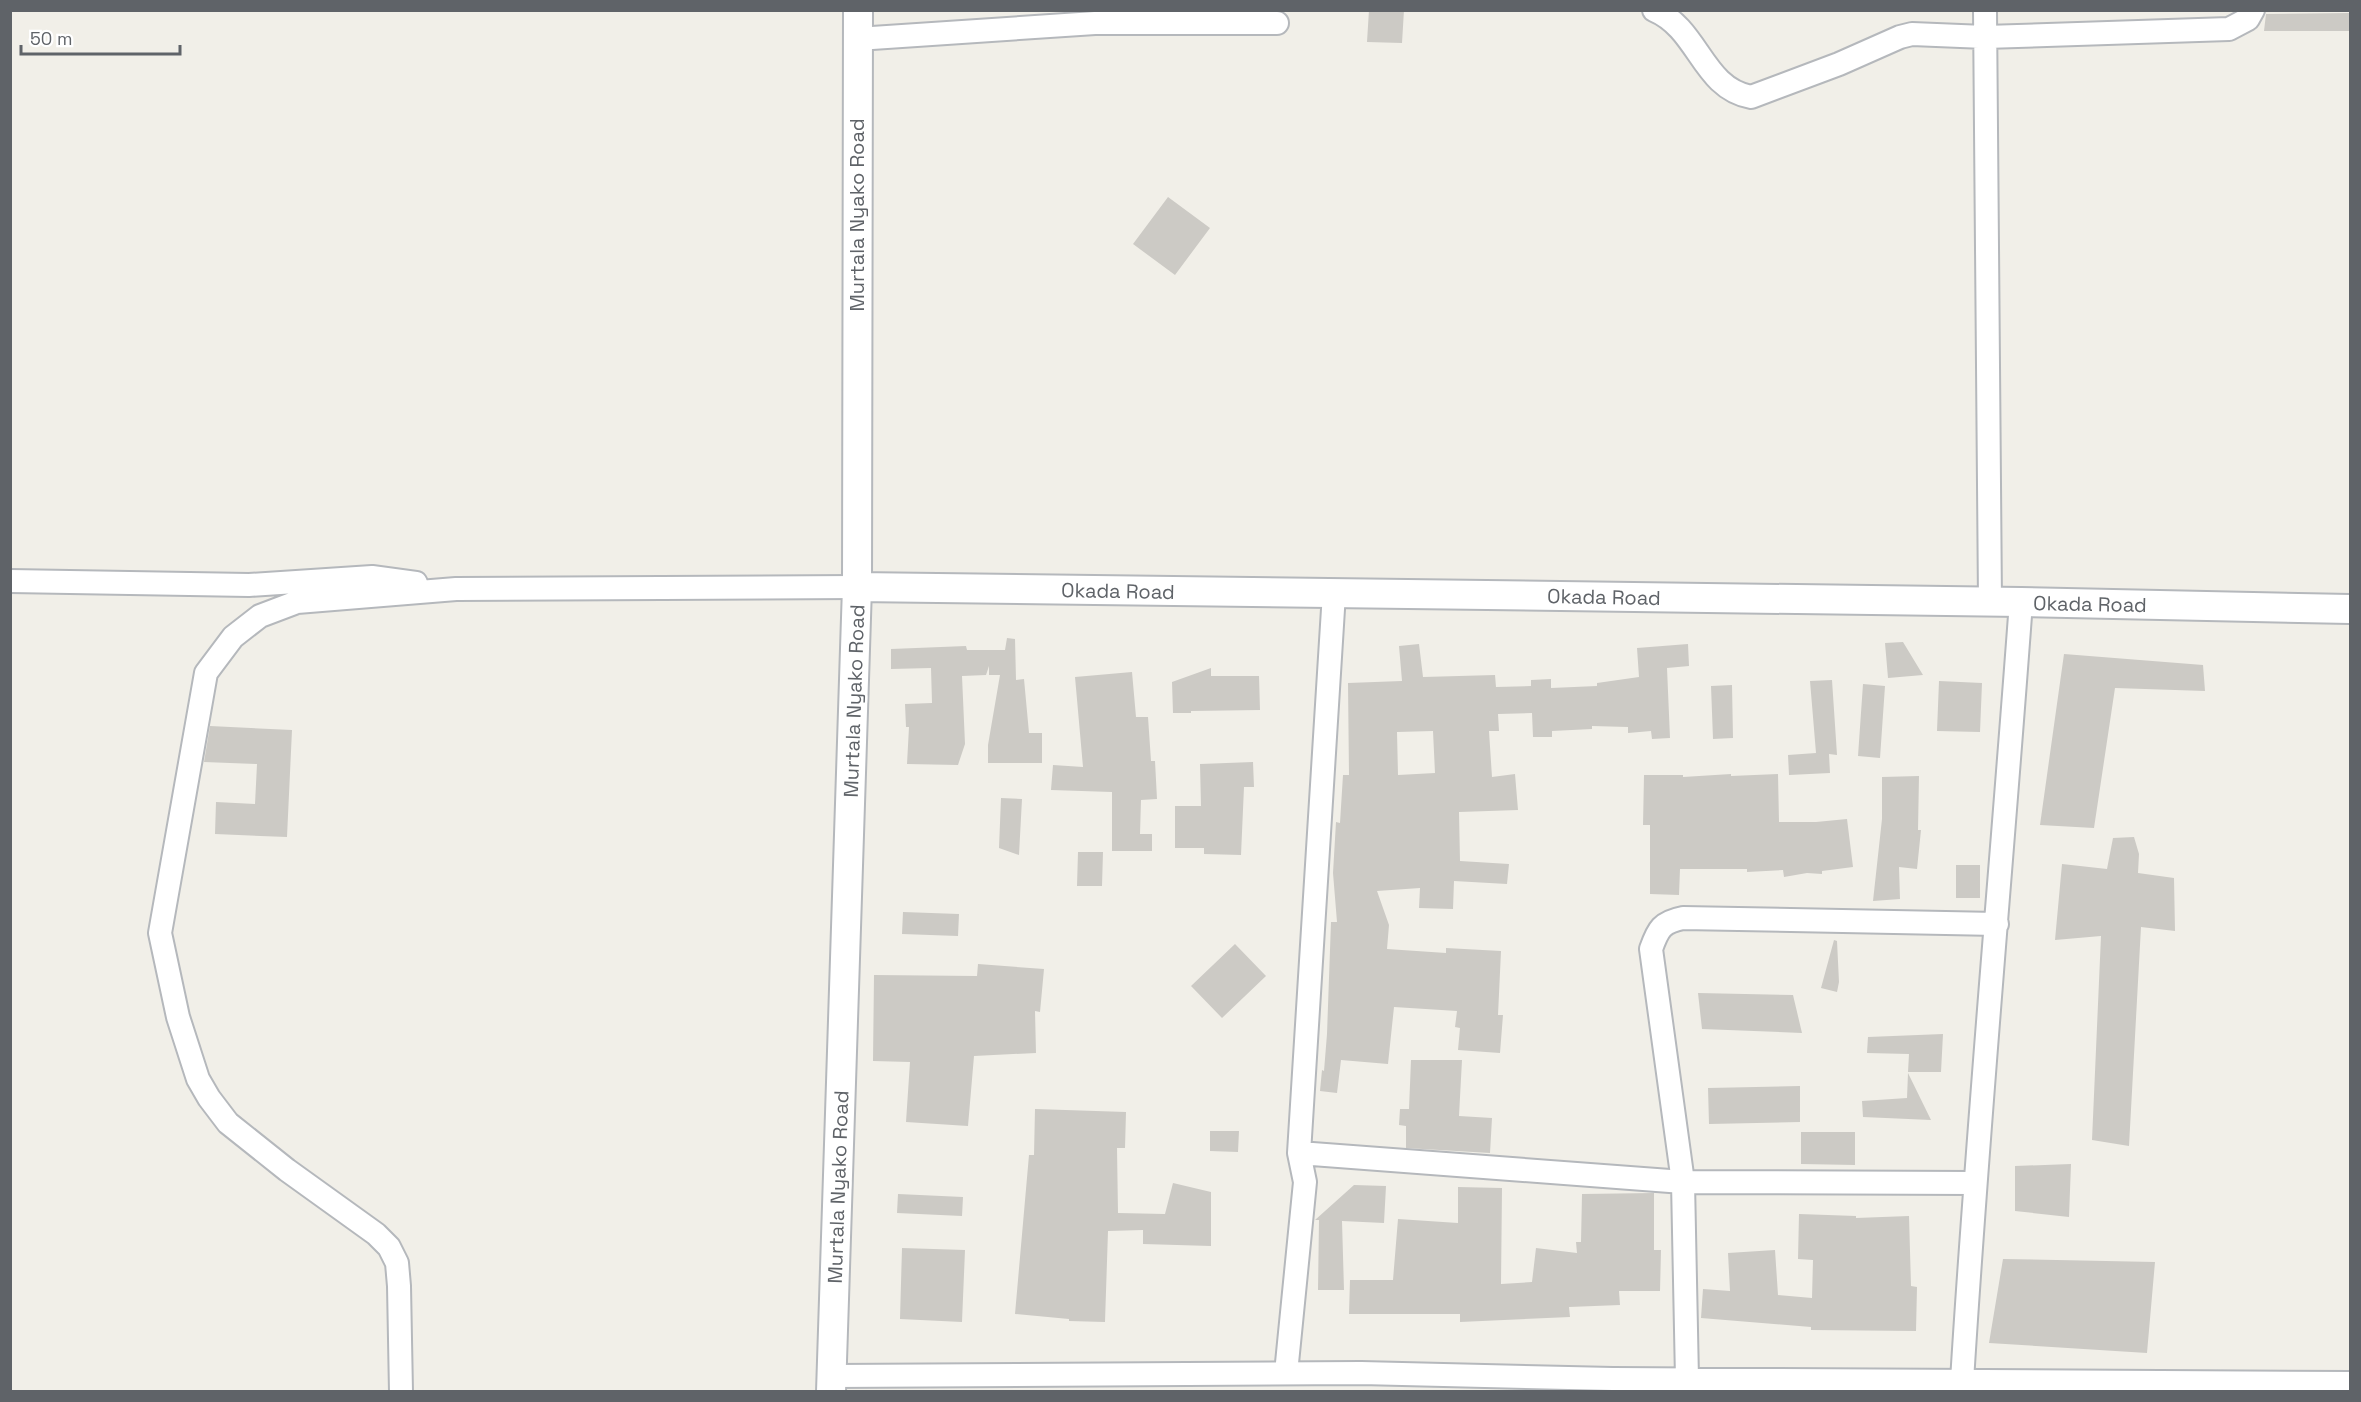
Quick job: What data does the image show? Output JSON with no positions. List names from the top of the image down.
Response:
{
  "streets": {
    "street": ["Murtala Nyako Road", "Okada Road"]
  },
  "crossings": [
    ["Murtala Nyako Road", "Okada Road"]
  ],
  "scale_bar": "50 m"
}
